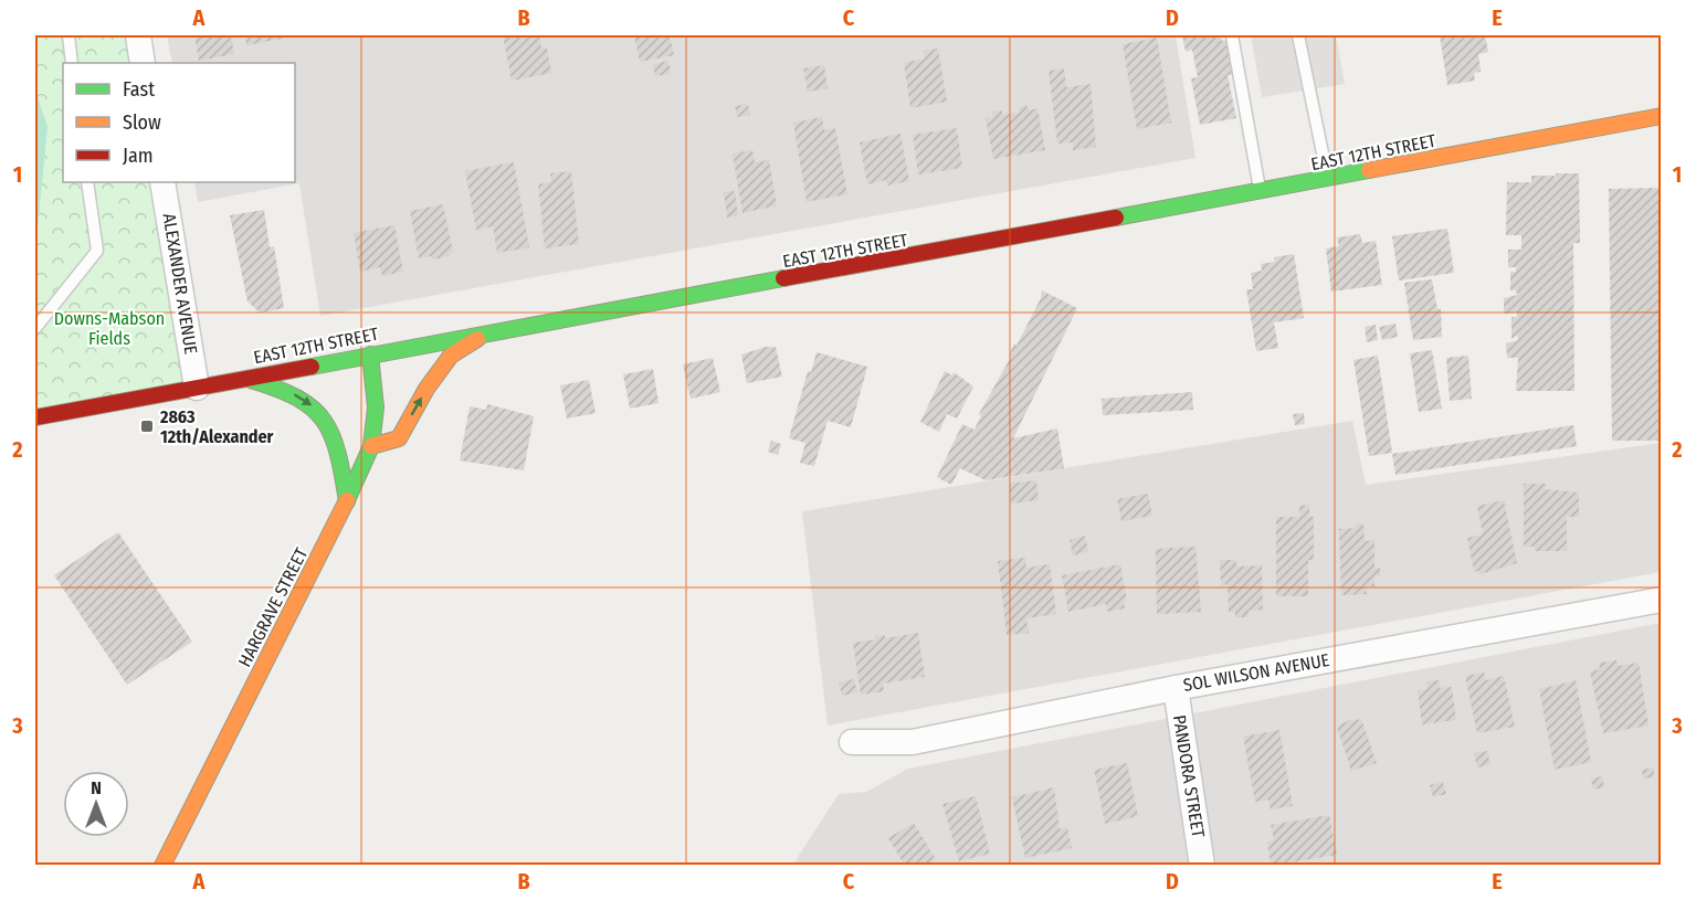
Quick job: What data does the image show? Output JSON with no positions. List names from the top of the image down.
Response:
{
  "streets": {
    "street": [
      "EAST 12TH STREET",
      "ALEXANDER AVENUE",
      "HARGRAVE STREET",
      "SOL WILSON AVENUE",
      "PANDORA STREET"
    ]
  },
  "crossings": [
    ["EAST 12TH STREET", "ALEXANDER AVENUE"],
    ["EAST 12TH STREET", "HARGRAVE STREET"],
    ["SOL WILSON AVENUE", "PANDORA STREET"]
  ],
  "parks": ["Downs-Mabson Fields"],
  "places": {
    "transit": ["2863 12th/Alexander"]
  },
  "legend": ["Fast", "Slow", "Jam"],
  "north": "top",
  "grid": {
    "columns": [
      "A",
      "B",
      "C",
      "D",
      "E"
    ],
    "rows": ["1", "2", "3"]
  }
}
